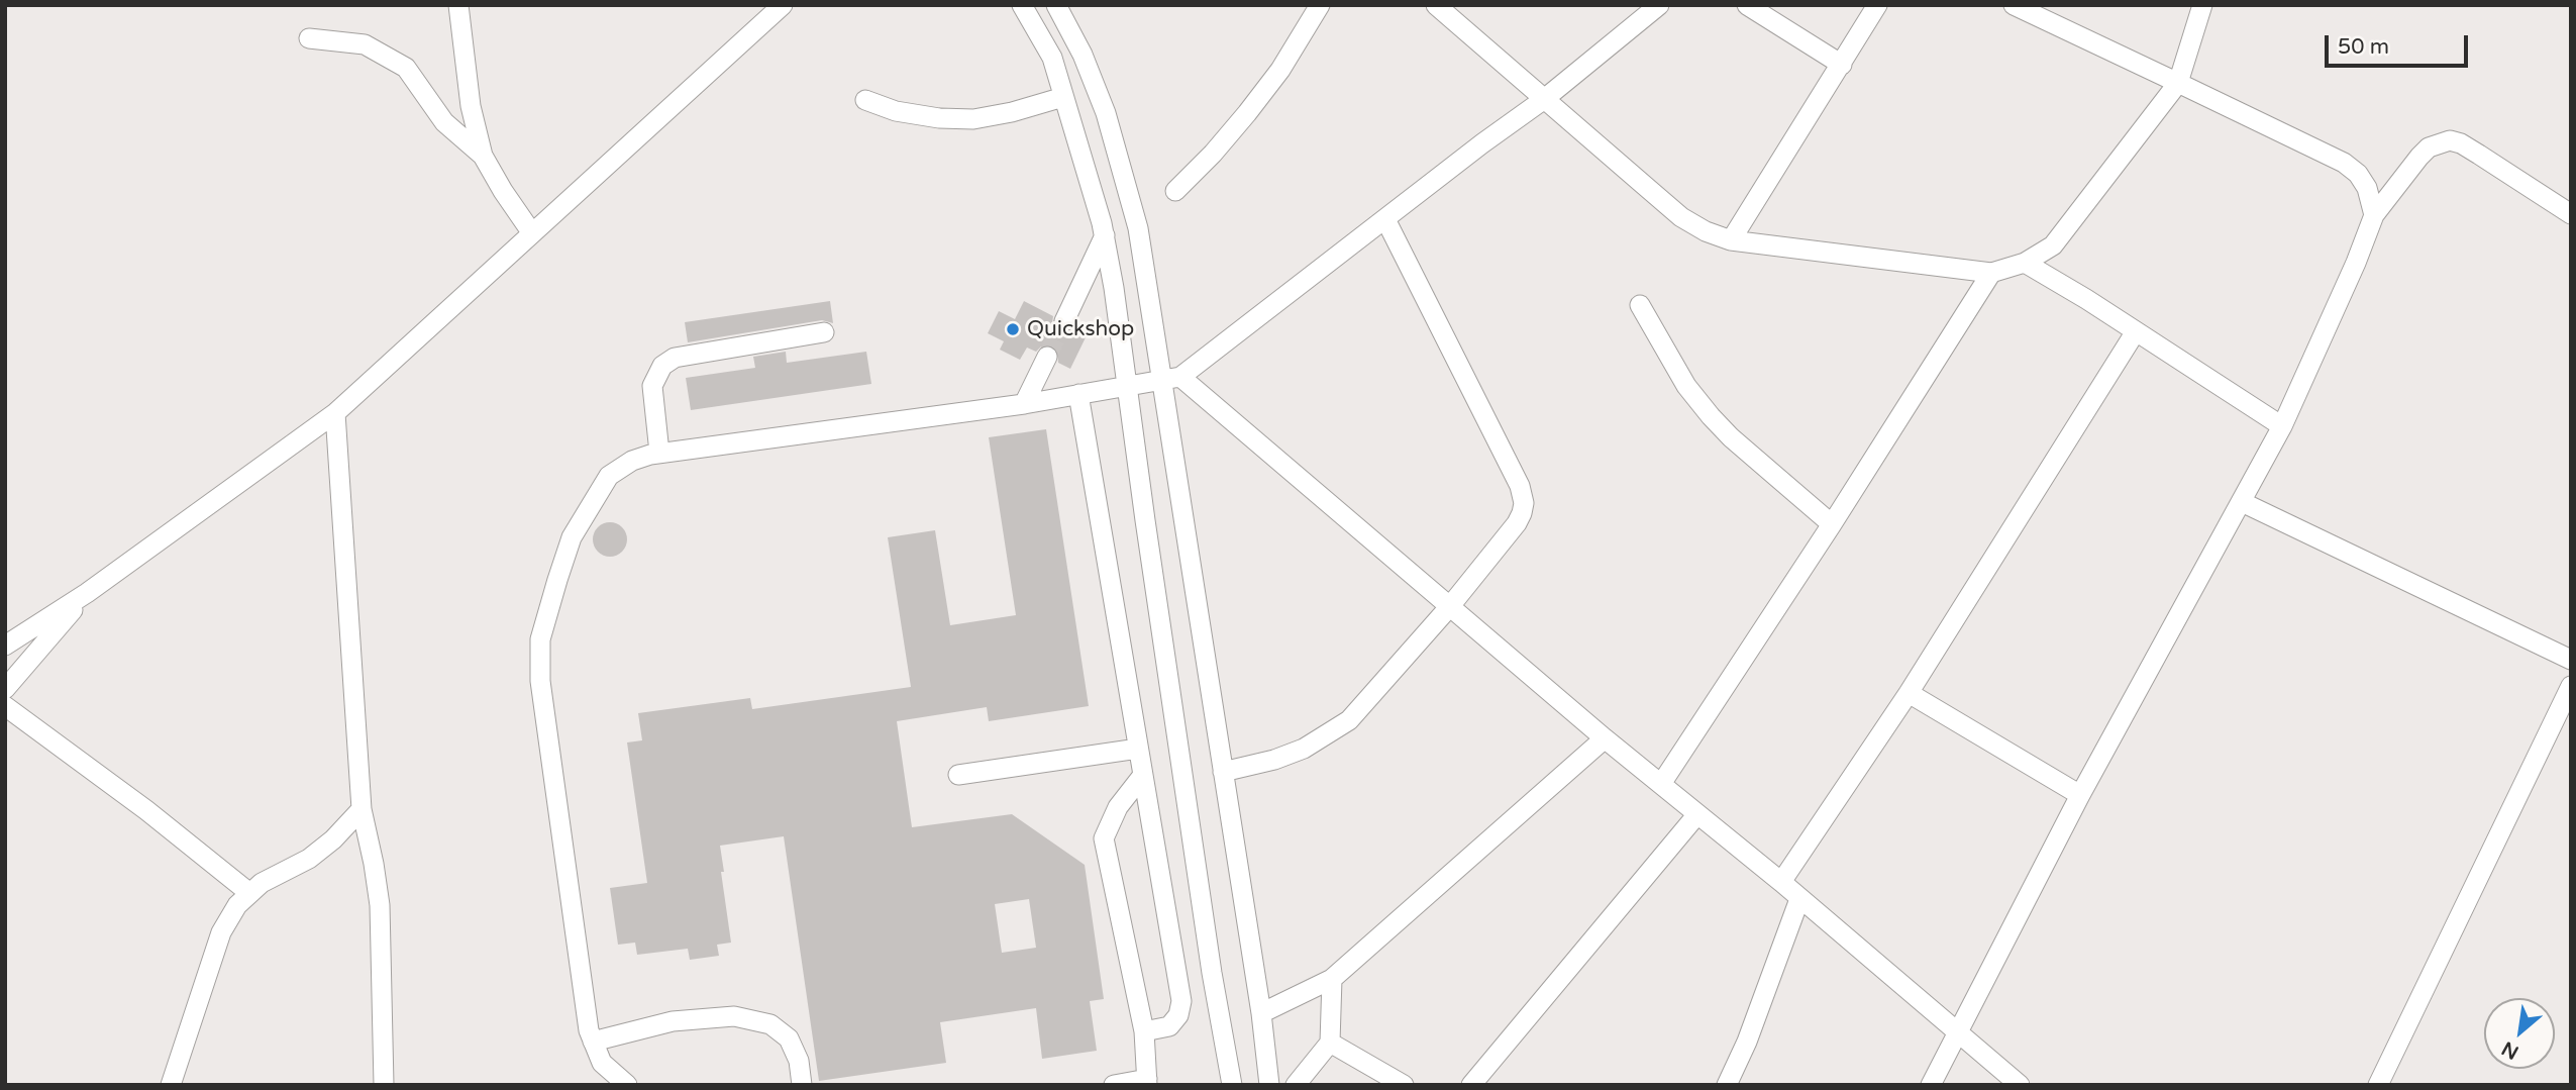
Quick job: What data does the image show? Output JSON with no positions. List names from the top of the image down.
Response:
{
  "places": ["Quickshop"],
  "scale_bar": "50 m",
  "north": "bottom left"
}
